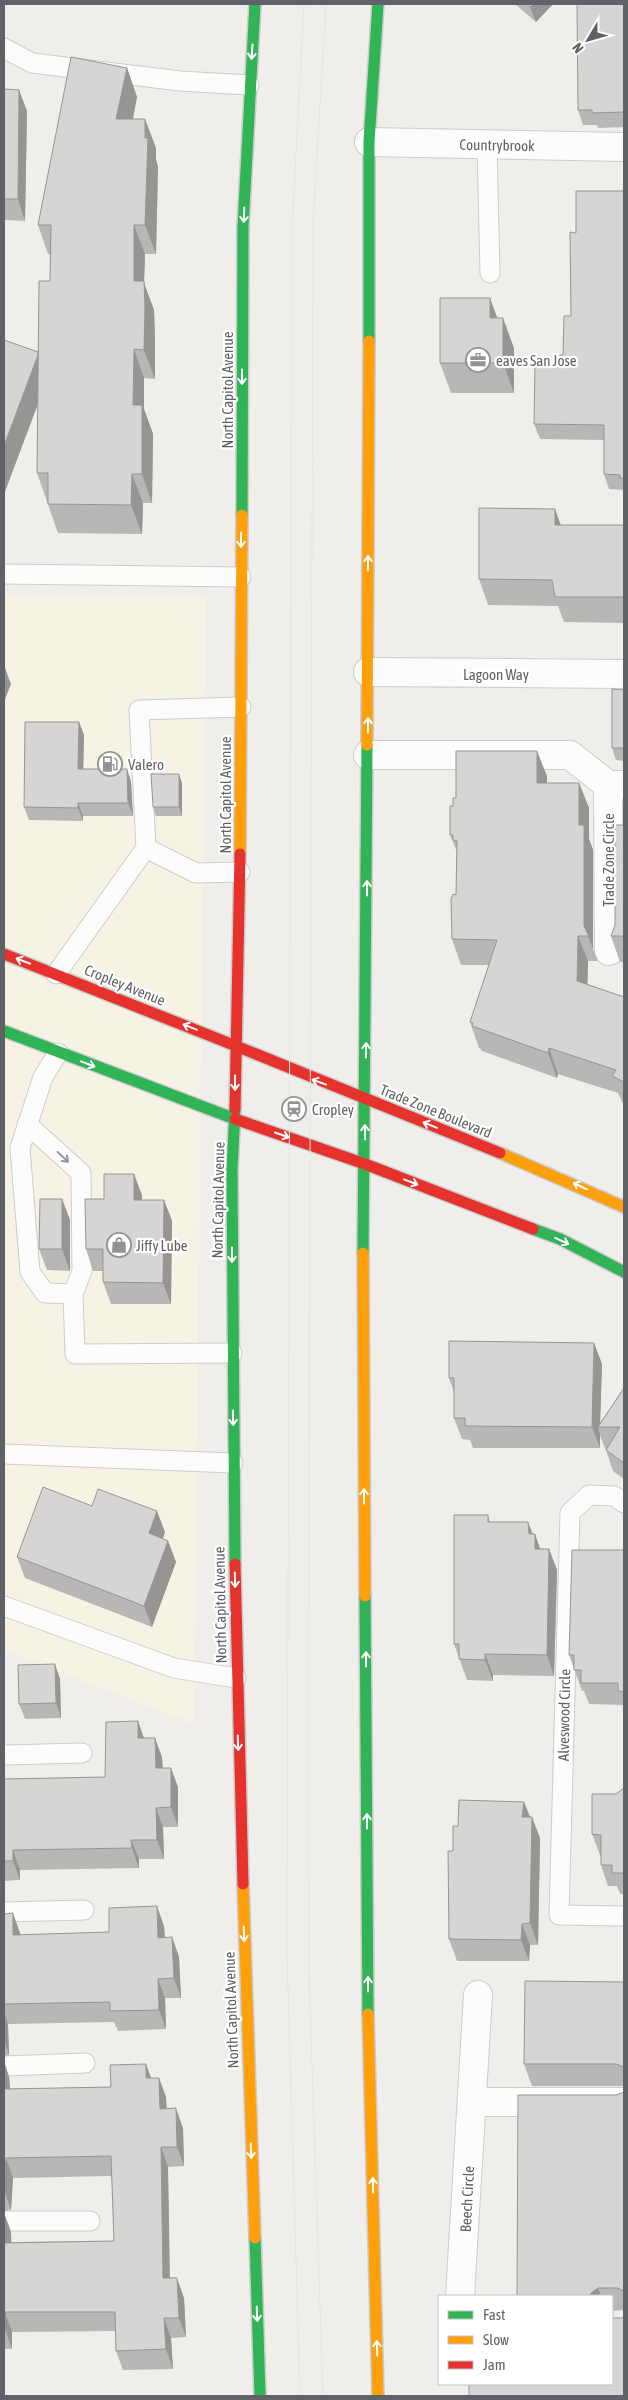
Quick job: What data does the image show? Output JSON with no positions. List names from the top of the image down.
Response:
{
  "streets": {
    "main road": ["North Capitol Avenue", "Cropley Avenue", "Trade Zone Boulevard"],
    "street": [
      "Countrybrook",
      "Lagoon Way",
      "Trade Zone Circle",
      "Beech Circle"
    ],
    "lane": ["Alveswood Circle"]
  },
  "crossings": [
    ["North Capitol Avenue", "Cropley Avenue"],
    ["North Capitol Avenue", "Trade Zone Boulevard"],
    ["Cropley Avenue", "Trade Zone Boulevard"]
  ],
  "one_way": ["North Capitol Avenue"],
  "places": {
    "office": ["eaves San Jose"],
    "fuel station": ["Valero"],
    "station": ["Cropley"],
    "shop": ["Jiffy Lube"]
  },
  "legend": ["Fast", "Slow", "Jam"],
  "north": "bottom left"
}
